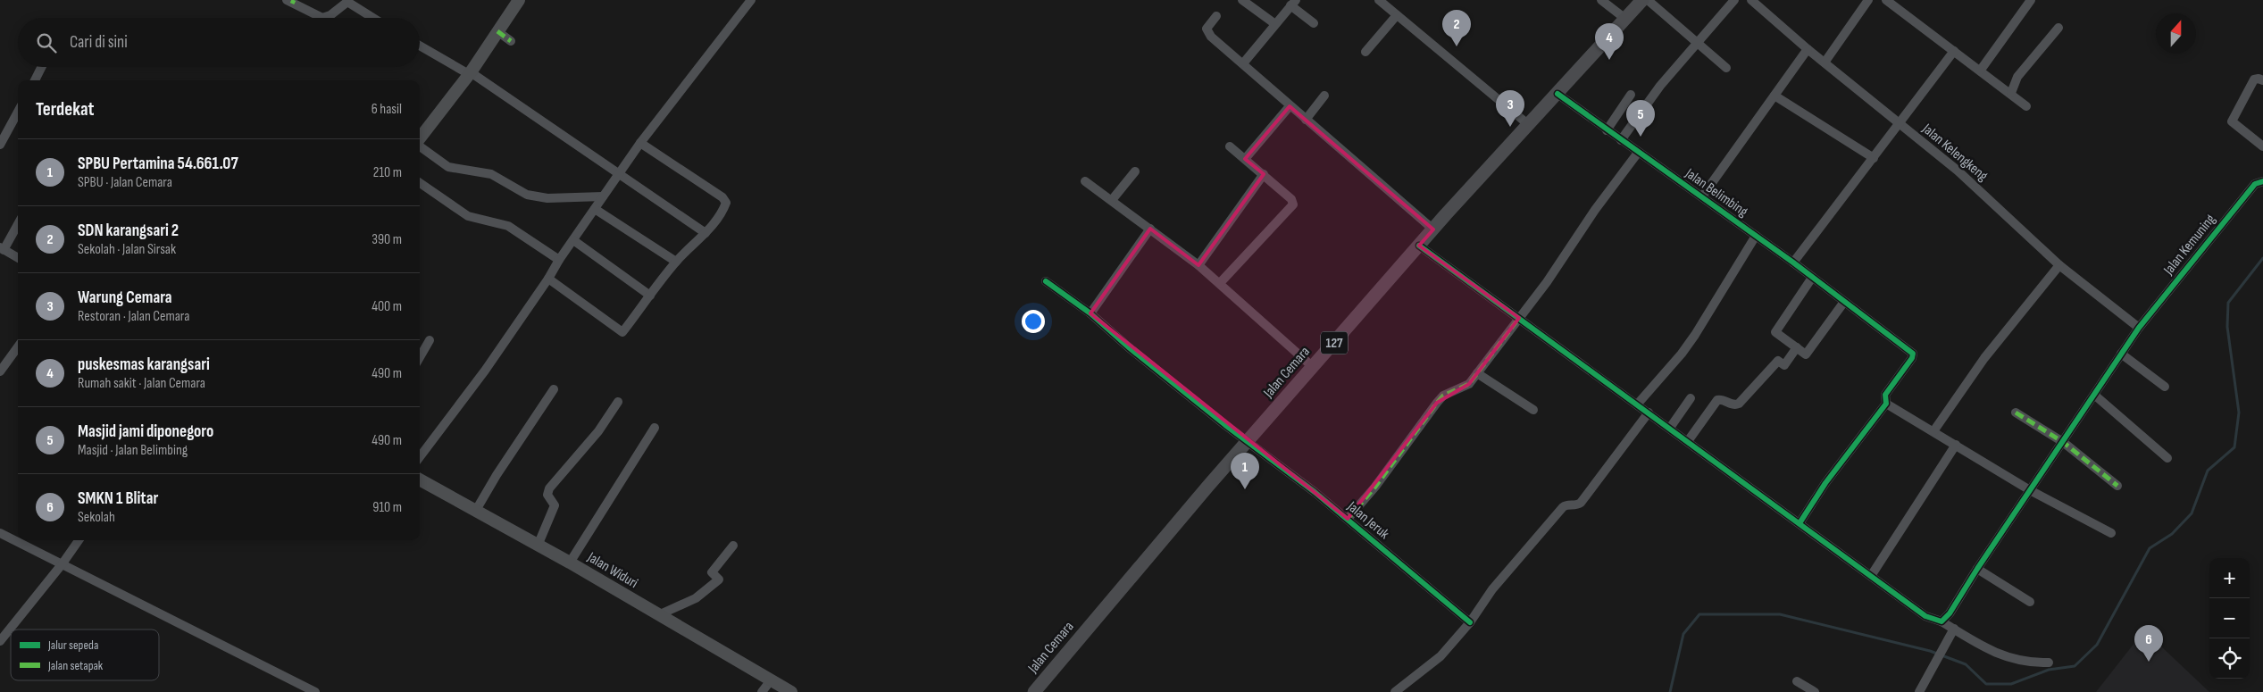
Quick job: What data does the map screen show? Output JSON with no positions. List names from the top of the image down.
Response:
{
  "streets": {
    "main road": ["127", "Jalan Cemara", "Jalan Widuri"],
    "street": [
      "Jalan Kelengkeng",
      "Jalan Belimbing",
      "Jalan Kemuning",
      "Jalan Jeruk"
    ]
  },
  "crossings": [
    ["Jalan Kelengkeng", "Jalan Kemuning"],
    ["Jalan Belimbing", "Jalan Cemara"],
    ["Jalan Cemara", "Jalan Jeruk"]
  ],
  "legend": ["Jalur sepeda", "Jalan setapak"],
  "north": "top",
  "page": {
    "pins": [
      "2",
      "4",
      "3",
      "5",
      "1",
      "6"
    ],
    "search": "Cari di sini",
    "heading": ["Terdekat", "6 hasil"],
    "list": [
      {
        "mark": "1",
        "name": "SPBU Pertamina 54.661.07",
        "note": "SPBU · Jalan Cemara",
        "value": "210 m"
      },
      {
        "mark": "2",
        "name": "SDN karangsari 2",
        "note": "Sekolah · Jalan Sirsak",
        "value": "390 m"
      },
      {
        "mark": "3",
        "name": "Warung Cemara",
        "note": "Restoran · Jalan Cemara",
        "value": "400 m"
      },
      {
        "mark": "4",
        "name": "puskesmas karangsari",
        "note": "Rumah sakit · Jalan Cemara",
        "value": "490 m"
      },
      {
        "mark": "5",
        "name": "Masjid jami diponegoro",
        "note": "Masjid · Jalan Belimbing",
        "value": "490 m"
      },
      {
        "mark": "6",
        "name": "SMKN 1 Blitar",
        "note": "Sekolah",
        "value": "910 m"
      }
    ],
    "map_buttons": ["+", "−"]
  }
}
